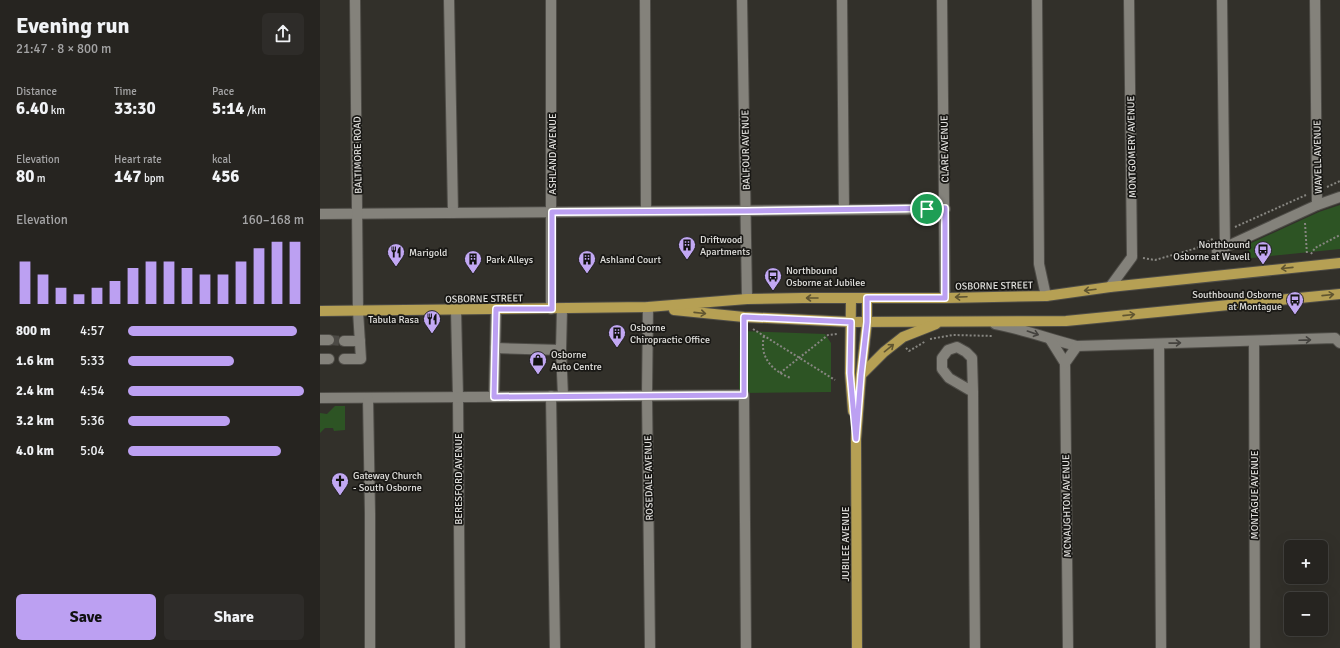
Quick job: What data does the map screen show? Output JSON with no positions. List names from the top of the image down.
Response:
{
  "streets": {
    "main road": ["OSBORNE STREET", "JUBILEE AVENUE"],
    "street": [
      "MONTGOMERY AVENUE",
      "CLARE AVENUE",
      "BALFOUR AVENUE",
      "ASHLAND AVENUE",
      "BALTIMORE ROAD",
      "WAVELL AVENUE",
      "ROSEDALE AVENUE",
      "BERESFORD AVENUE",
      "MONTAGUE AVENUE",
      "MCNAUGHTON AVENUE"
    ]
  },
  "crossings": [
    ["MONTGOMERY AVENUE", "OSBORNE STREET"],
    ["CLARE AVENUE", "OSBORNE STREET"],
    ["BALFOUR AVENUE", "OSBORNE STREET"],
    ["ASHLAND AVENUE", "OSBORNE STREET"],
    ["BALTIMORE ROAD", "OSBORNE STREET"],
    ["OSBORNE STREET", "ROSEDALE AVENUE"],
    ["OSBORNE STREET", "BERESFORD AVENUE"],
    ["OSBORNE STREET", "MONTAGUE AVENUE"],
    ["OSBORNE STREET", "JUBILEE AVENUE"]
  ],
  "places": {
    "building": [
      "Driftwood Apartments",
      "Park Alleys",
      "Ashland Court",
      "Osborne Chiropractic Office"
    ],
    "bus stop": ["Northbound Osborne at Wavell", "Northbound Osborne at Jubilee", "Southbound Osborne at Montague"],
    "restaurant": ["Marigold", "Tabula Rasa"],
    "shop": ["Osborne Auto Centre"],
    "church": ["Gateway Church - South Osborne"]
  },
  "page": {
    "heading": ["Evening run", "21:47 · 8 × 800 m"],
    "stats": [
      ["Distance", "6.40 km"],
      ["Time", "33:30"],
      ["Pace", "5:14 /km"],
      ["Elevation", "80 m"],
      ["Heart rate", "147 bpm"],
      ["kcal", "456"]
    ],
    "chart": ["Elevation", "160–168 m"],
    "list": [
      {
        "name": "800 m",
        "note": "4:57"
      },
      {
        "name": "1.6 km",
        "note": "5:33"
      },
      {
        "name": "2.4 km",
        "note": "4:54"
      },
      {
        "name": "3.2 km",
        "note": "5:36"
      },
      {
        "name": "4.0 km",
        "note": "5:04"
      }
    ],
    "map_buttons": ["+", "−"],
    "buttons": ["Save", "Share"]
  }
}
